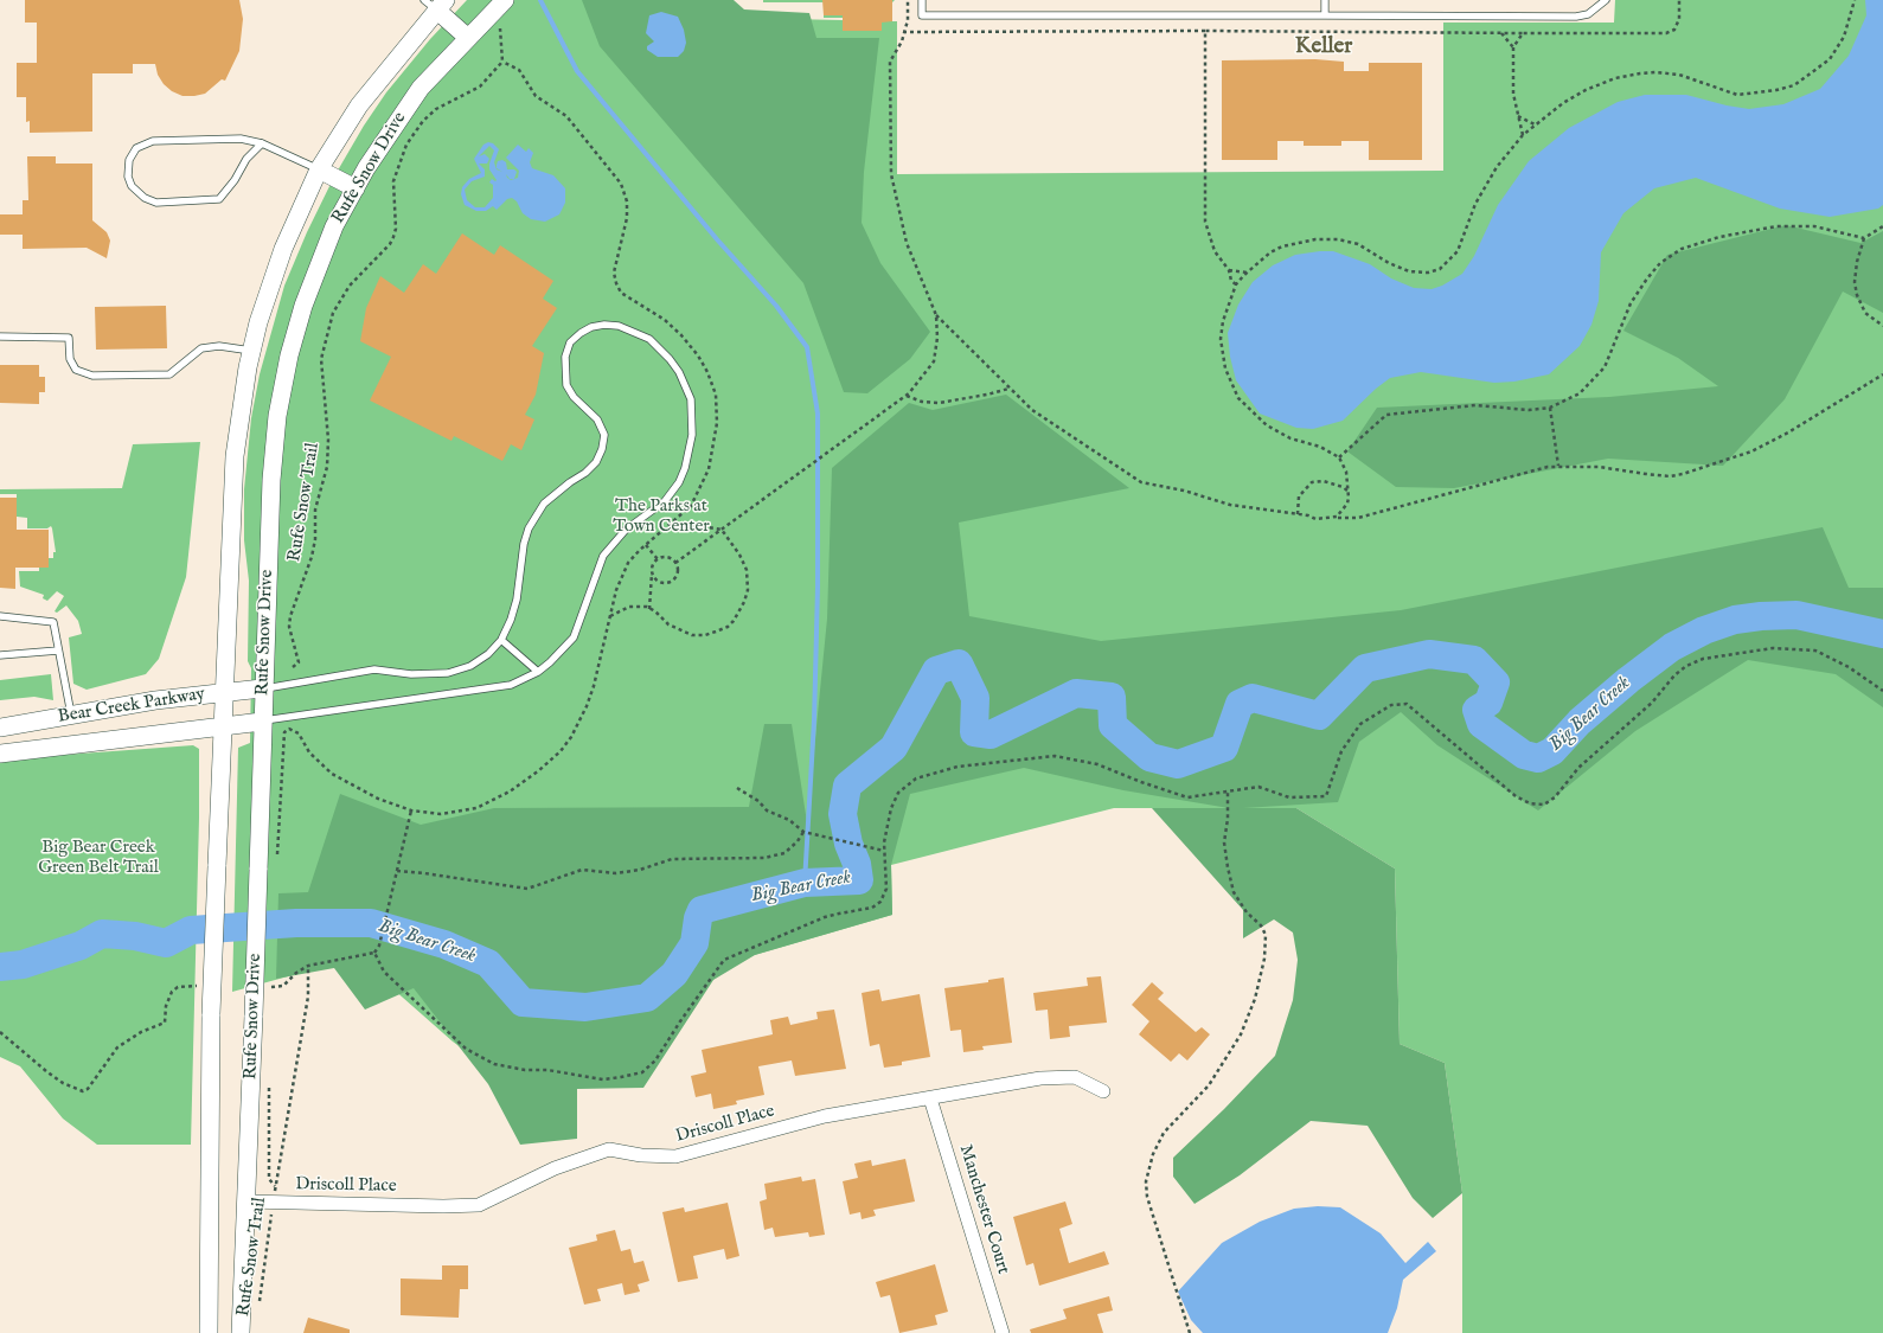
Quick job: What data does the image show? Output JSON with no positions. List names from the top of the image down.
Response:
{
  "streets": {
    "main road": ["Rufe Snow Drive", "Bear Creek Parkway"],
    "street": ["Driscoll Place", "Manchester Court"],
    "path": ["Rufe Snow Trail"]
  },
  "crossings": [
    ["Rufe Snow Drive", "Bear Creek Parkway"],
    ["Rufe Snow Drive", "Driscoll Place"],
    ["Rufe Snow Trail", "Driscoll Place"],
    ["Driscoll Place", "Manchester Court"]
  ],
  "districts": ["Keller"],
  "water": ["Big Bear Creek"],
  "parks": ["The Parks at Town Center", "Big Bear Creek Green Belt Trail"]
}
